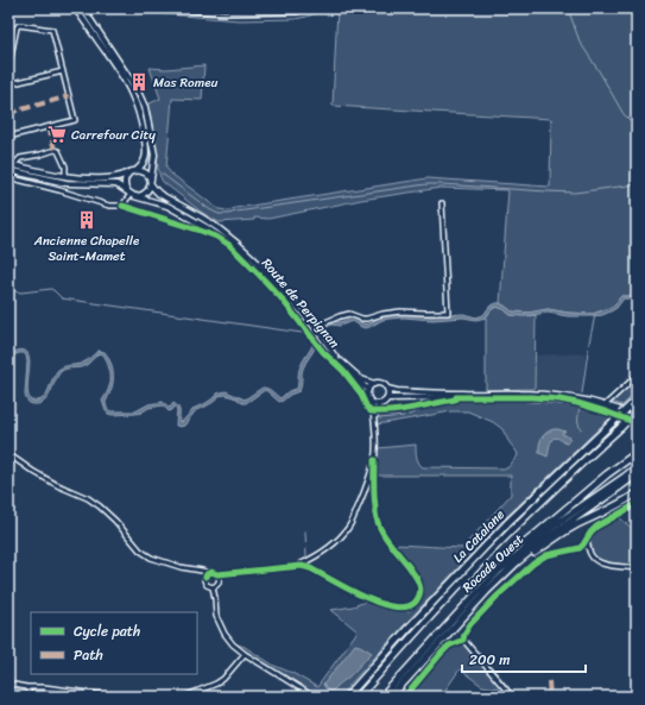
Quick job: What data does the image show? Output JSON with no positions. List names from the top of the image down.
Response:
{
  "streets": {
    "highway": ["La Catalane", "Rocade Ouest"],
    "main road": ["Route de Perpignan"]
  },
  "places": {
    "building": ["Mas Romeu", "Ancienne Chapelle Saint-Mamet"],
    "supermarket": ["Carrefour City"]
  },
  "legend": ["Cycle path", "Path"],
  "scale_bar": "200 m"
}
